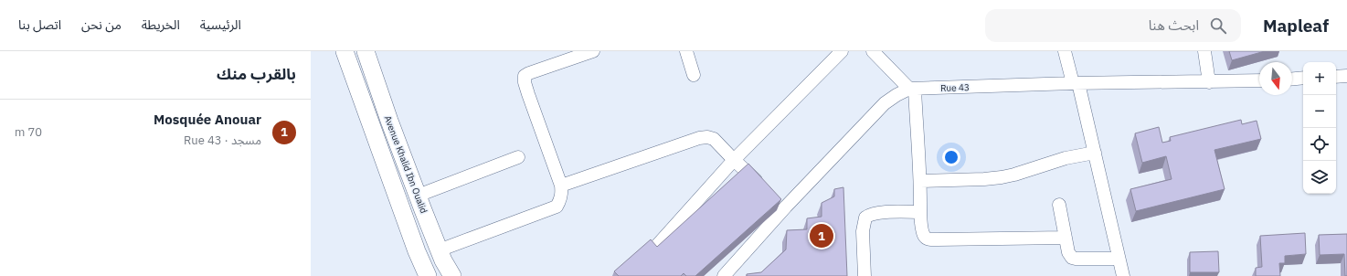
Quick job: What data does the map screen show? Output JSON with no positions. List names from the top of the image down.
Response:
{
  "streets": {
    "main road": ["Avenue Khalid Ibn Oualid"],
    "street": ["Rue 43"]
  },
  "north": "bottom",
  "page": {
    "header": "Mapleaf",
    "search": "ابحث هنا",
    "nav": [
      "الرئيسية",
      "الخريطة",
      "من نحن",
      "اتصل بنا"
    ],
    "heading": "بالقرب منك",
    "map_buttons": ["+", "−"],
    "list": [
      {
        "mark": "1",
        "name": "Mosquée Anouar",
        "note": "مسجد · Rue 43",
        "value": "70 m"
      }
    ],
    "pins": "1"
  }
}
